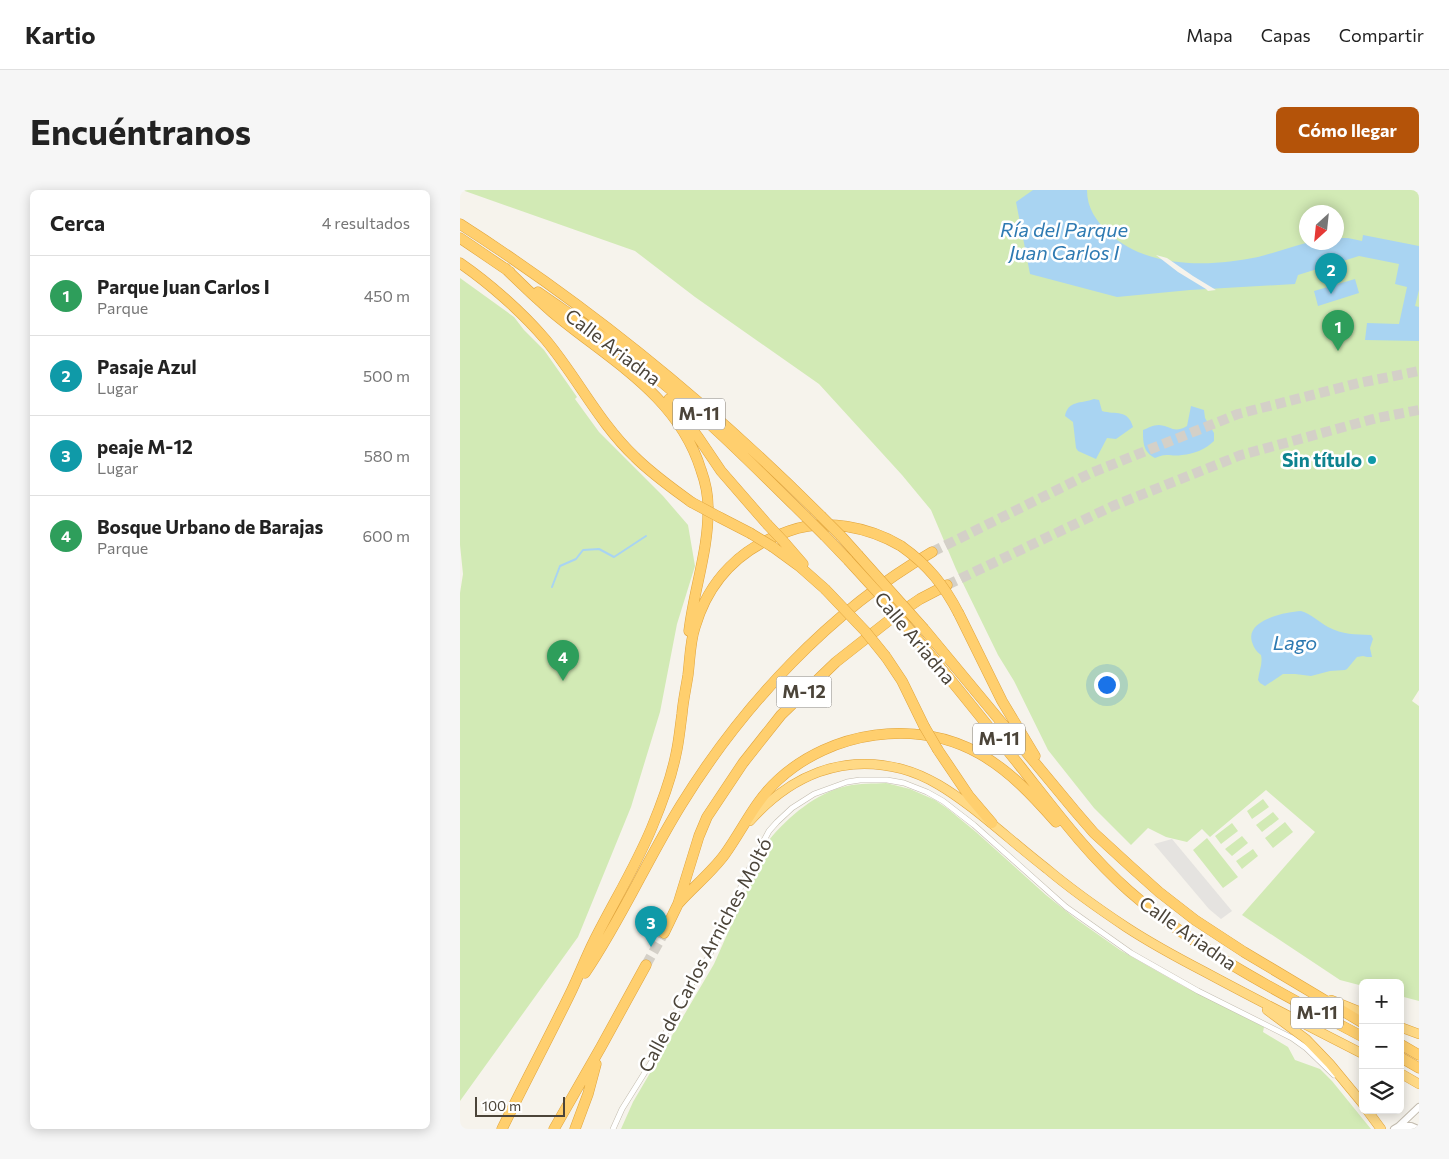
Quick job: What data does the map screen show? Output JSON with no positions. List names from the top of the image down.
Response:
{
  "streets": {
    "highway": ["Calle Ariadna", "M-11", "M-12"],
    "street": ["Calle de Carlos Arniches Moltó"]
  },
  "water": ["Ría del Parque Juan Carlos I", "Lago"],
  "places": ["Sin título"],
  "scale_bar": "100 m",
  "north": "bottom left",
  "page": {
    "header": "Kartio",
    "nav": ["Mapa", "Capas", "Compartir"],
    "buttons": "Cómo llegar",
    "title": "Encuéntranos",
    "heading": ["Cerca", "4 resultados"],
    "pins": [
      "2",
      "1",
      "4",
      "3"
    ],
    "list": [
      {
        "mark": "1",
        "name": "Parque Juan Carlos I",
        "note": "Parque",
        "value": "450 m"
      },
      {
        "mark": "2",
        "name": "Pasaje Azul",
        "note": "Lugar",
        "value": "500 m"
      },
      {
        "mark": "3",
        "name": "peaje M-12",
        "note": "Lugar",
        "value": "580 m"
      },
      {
        "mark": "4",
        "name": "Bosque Urbano de Barajas",
        "note": "Parque",
        "value": "600 m"
      }
    ],
    "map_buttons": ["+", "−"],
    "scale": "100 m"
  }
}
